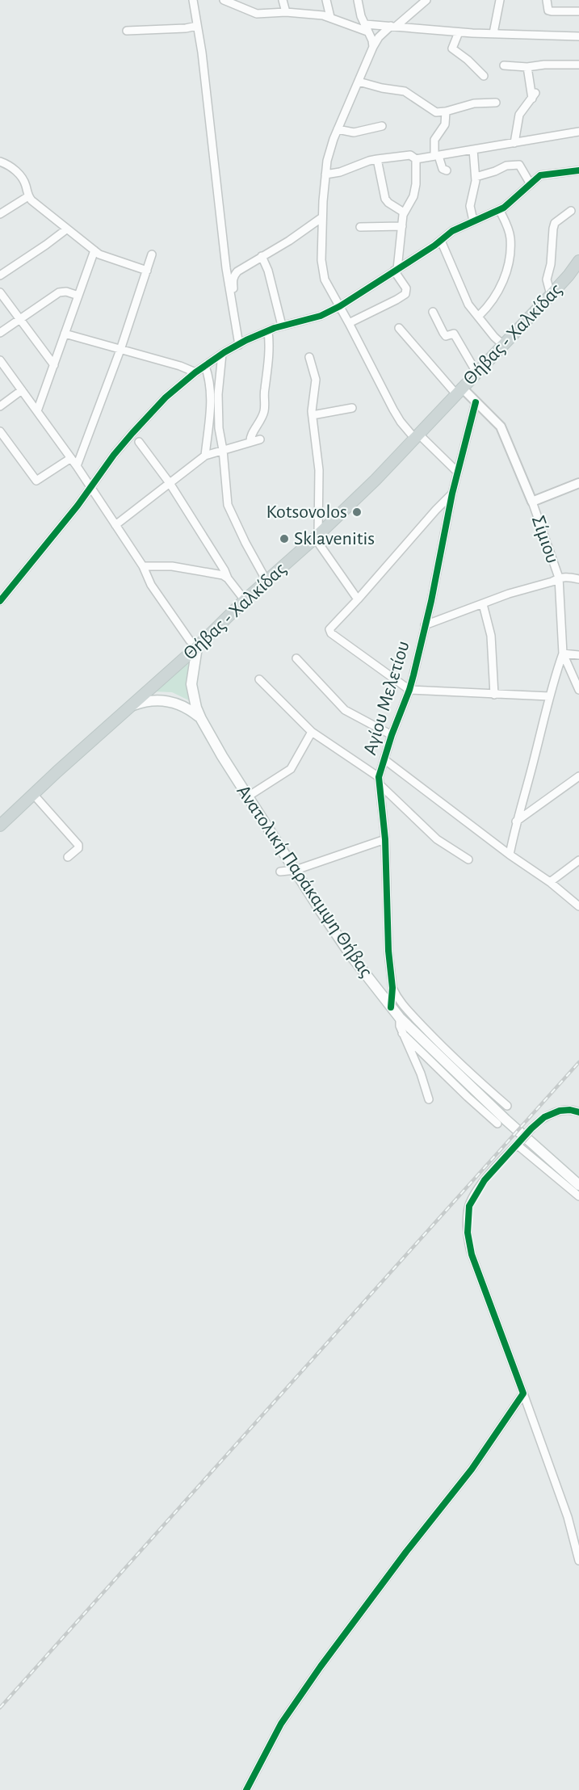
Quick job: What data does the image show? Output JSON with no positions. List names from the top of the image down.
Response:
{
  "streets": {
    "main road": ["Θήβας - Χαλκίδας", "Ανατολική Παράκαμψη Θήβας"],
    "street": ["Σίμιου", "Αγίου Μελετίου"]
  },
  "crossings": [
    ["Θήβας - Χαλκίδας", "Ανατολική Παράκαμψη Θήβας"],
    ["Σίμιου", "Αγίου Μελετίου"],
    ["Αγίου Μελετίου", "Ανατολική Παράκαμψη Θήβας"]
  ],
  "places": ["Kotsovolos", "Sklavenitis"]
}
